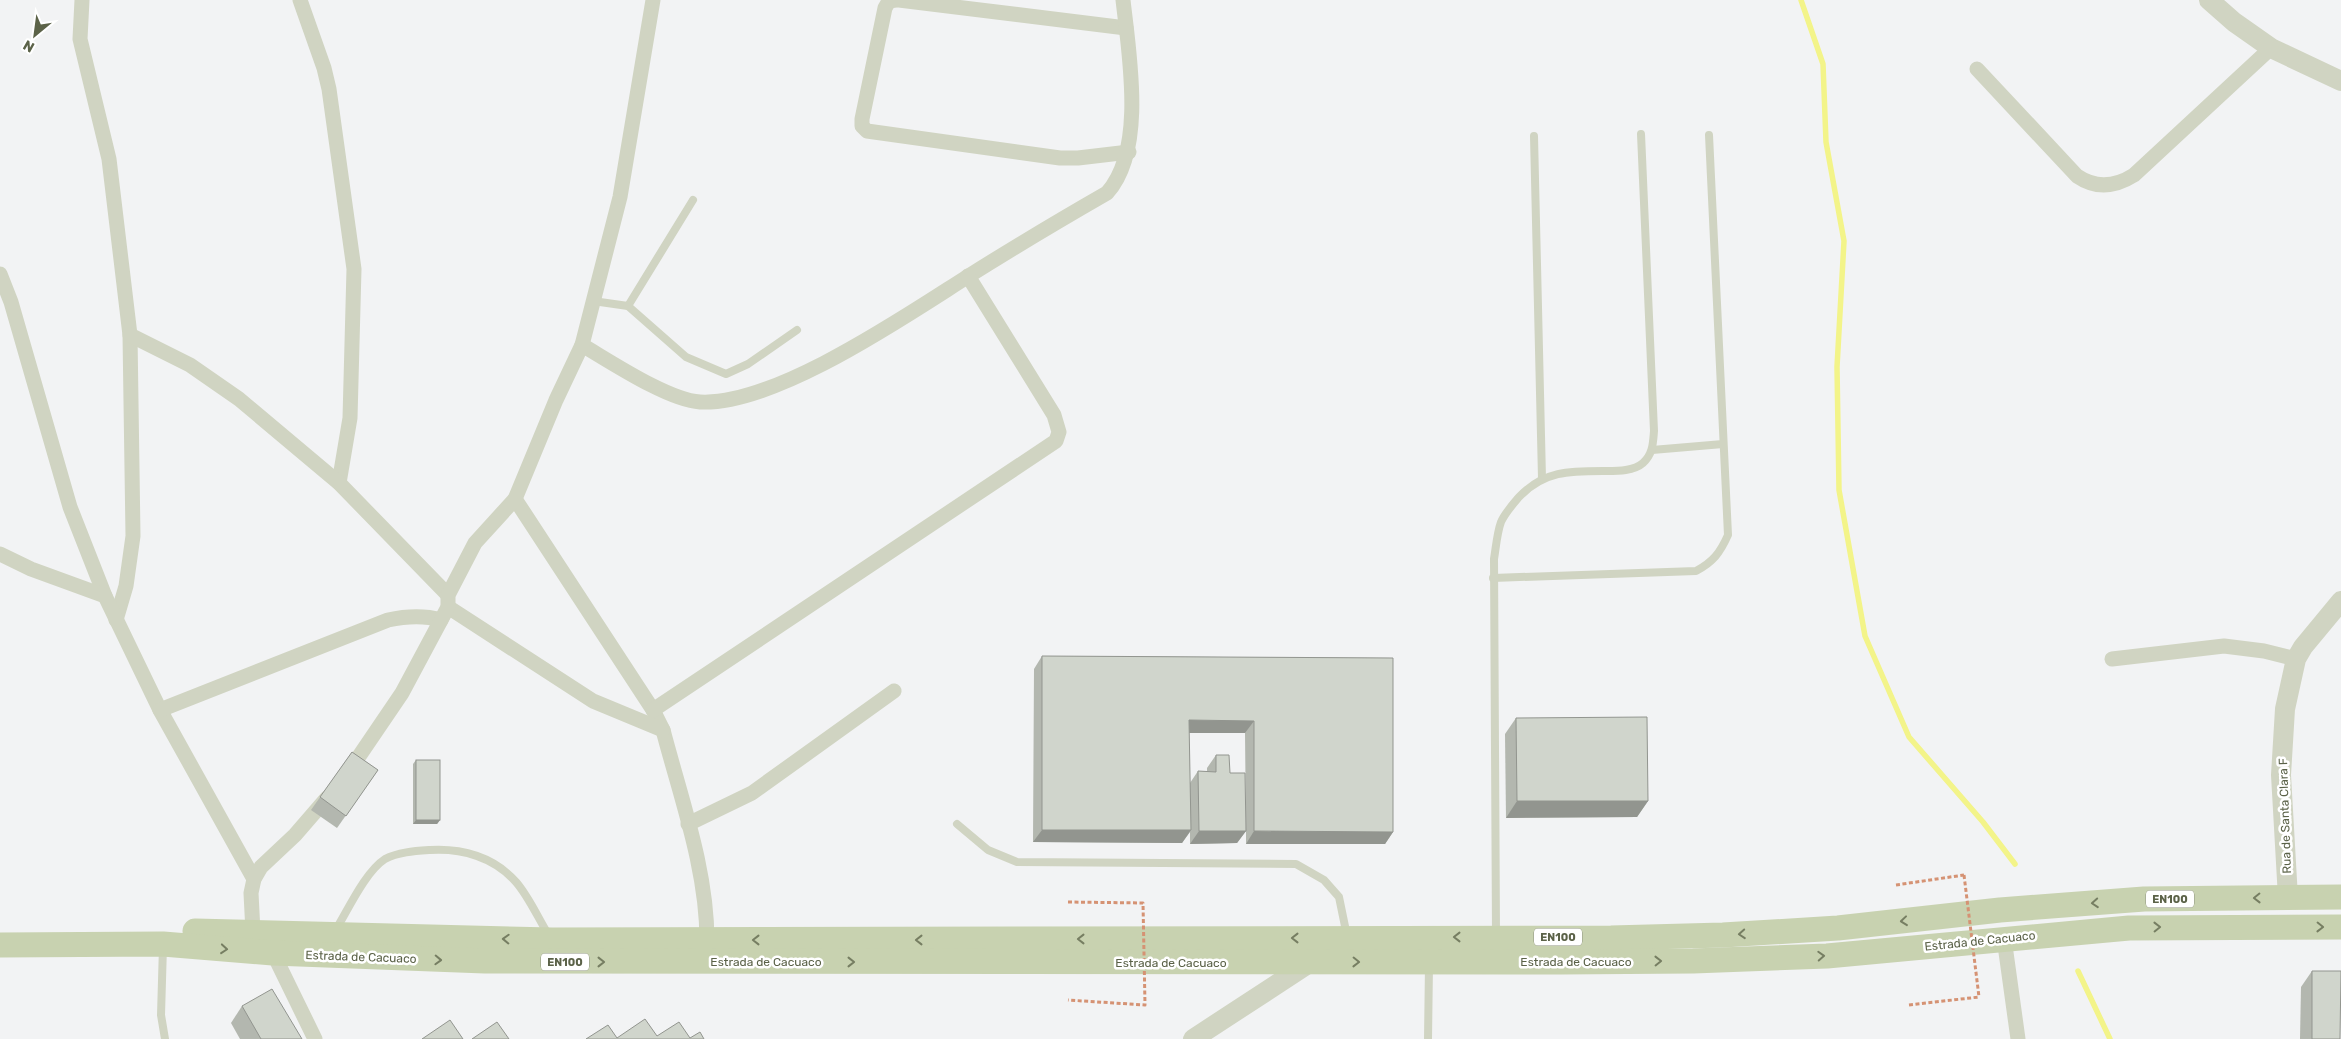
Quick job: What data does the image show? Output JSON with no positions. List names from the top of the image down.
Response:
{
  "streets": {
    "main road": ["EN100", "Estrada de Cacuaco"],
    "street": ["Rua de Santa Clara F"]
  },
  "crossings": [
    ["Rua de Santa Clara F", "Estrada de Cacuaco"]
  ],
  "north": "bottom left"
}
